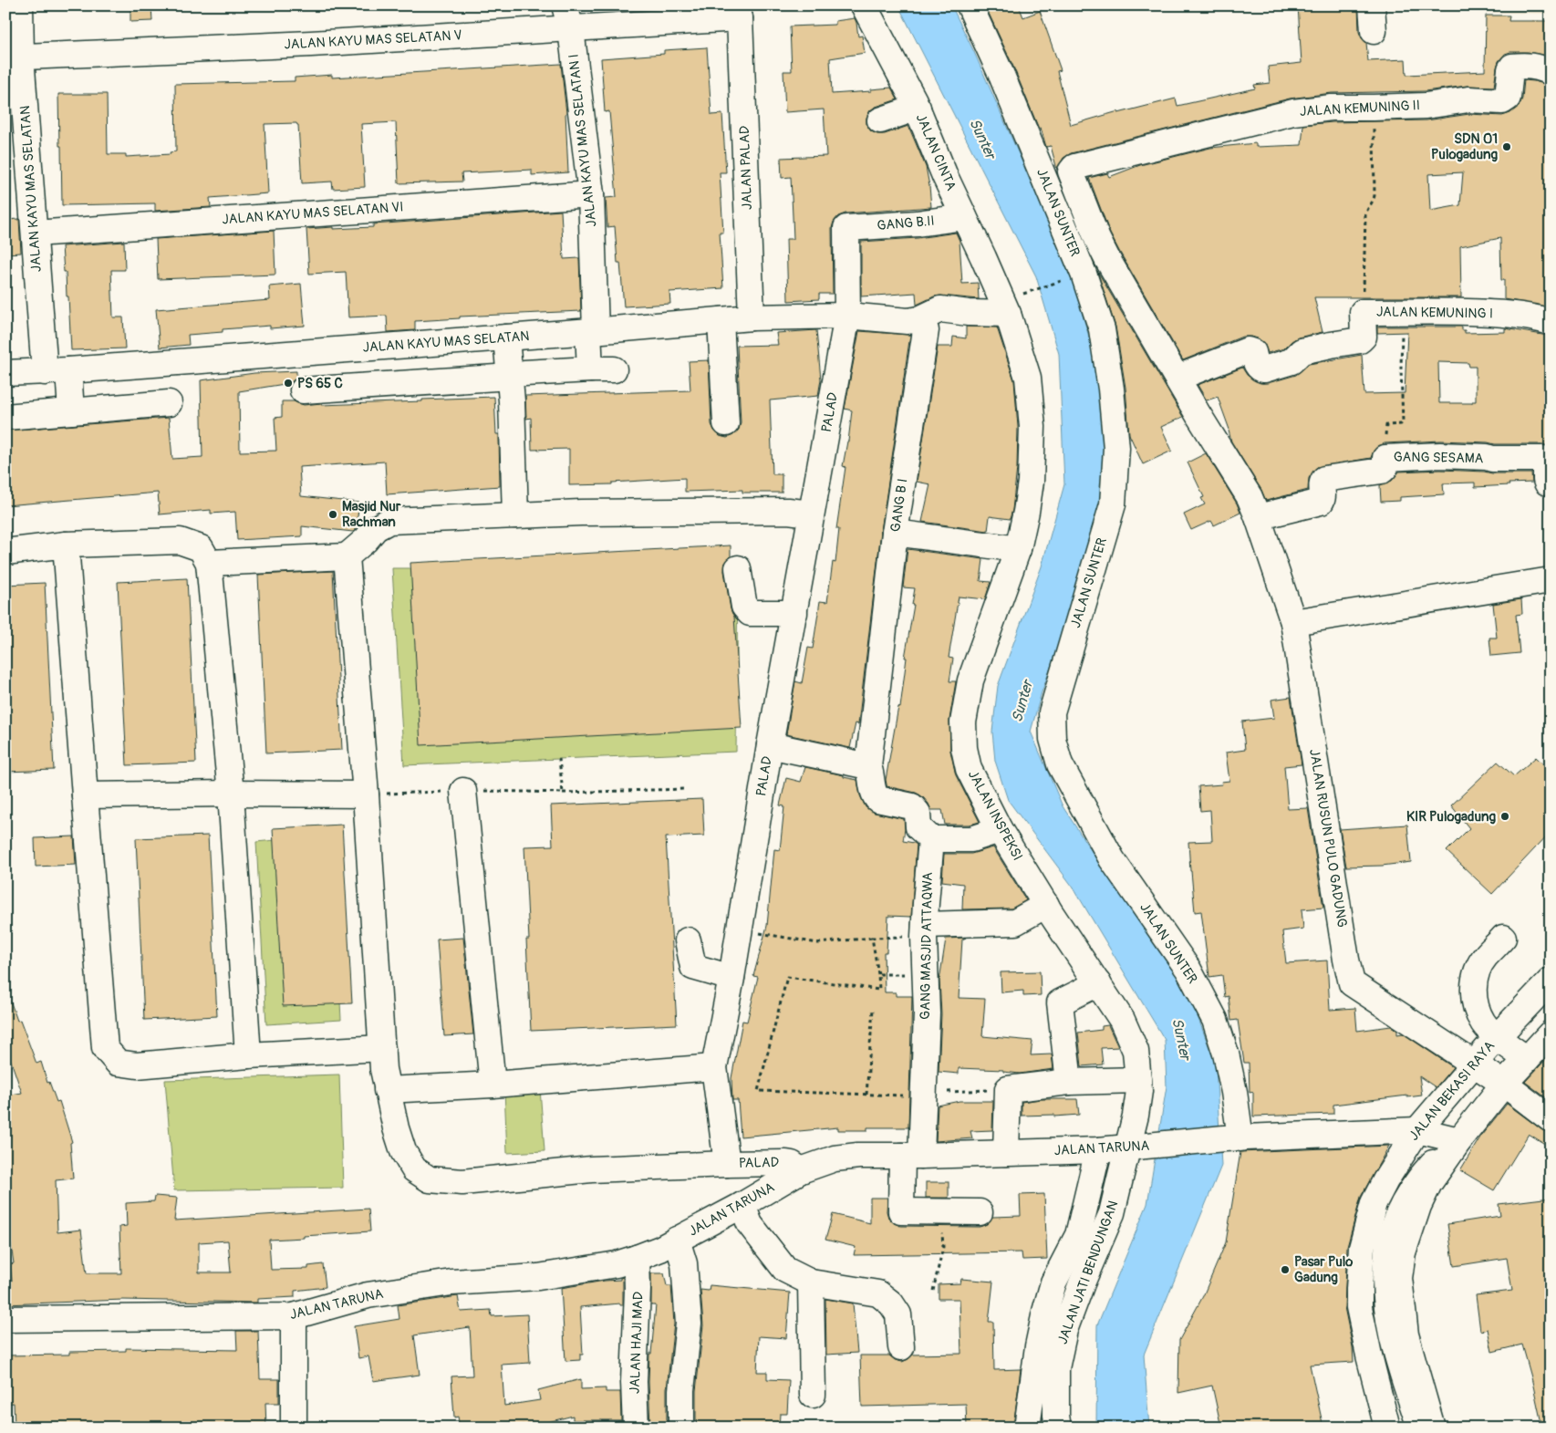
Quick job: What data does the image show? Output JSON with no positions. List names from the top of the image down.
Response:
{
  "streets": {
    "street": [
      "JALAN KAYU MAS SELATAN V",
      "JALAN KEMUNING II",
      "JALAN KAYU MAS SELATAN I",
      "JALAN CINTA",
      "JALAN PALAD",
      "JALAN KAYU MAS SELATAN",
      "JALAN SUNTER",
      "JALAN KAYU MAS SELATAN VI",
      "GANG B.II",
      "JALAN KEMUNING I",
      "PALAD",
      "GANG SESAMA",
      "GANG B I",
      "JALAN INSPEKSI",
      "JALAN RUSUN PULO GADUNG",
      "GANG MASJID ATTAQWA",
      "JALAN BEKASI RAYA",
      "JALAN TARUNA",
      "JALAN JATI BENDUNGAN",
      "JALAN HAJI MAD"
    ]
  },
  "crossings": [
    ["JALAN KAYU MAS SELATAN V", "JALAN KAYU MAS SELATAN I"],
    ["JALAN KAYU MAS SELATAN V", "JALAN PALAD"],
    ["JALAN KAYU MAS SELATAN V", "JALAN KAYU MAS SELATAN"],
    ["JALAN KEMUNING II", "JALAN RUSUN PULO GADUNG"],
    ["JALAN KAYU MAS SELATAN I", "JALAN KAYU MAS SELATAN"],
    ["JALAN KAYU MAS SELATAN I", "JALAN KAYU MAS SELATAN VI"],
    ["JALAN CINTA", "GANG B.II"],
    ["JALAN CINTA", "JALAN INSPEKSI"],
    ["JALAN PALAD", "JALAN KAYU MAS SELATAN"],
    ["JALAN KAYU MAS SELATAN", "JALAN KAYU MAS SELATAN VI"],
    ["JALAN KAYU MAS SELATAN", "PALAD"],
    ["JALAN SUNTER", "JALAN TARUNA"],
    ["GANG B.II", "PALAD"],
    ["JALAN KEMUNING I", "JALAN RUSUN PULO GADUNG"],
    ["PALAD", "JALAN TARUNA"],
    ["GANG SESAMA", "JALAN RUSUN PULO GADUNG"],
    ["JALAN INSPEKSI", "JALAN TARUNA"],
    ["JALAN INSPEKSI", "JALAN JATI BENDUNGAN"],
    ["JALAN RUSUN PULO GADUNG", "JALAN BEKASI RAYA"],
    ["GANG MASJID ATTAQWA", "JALAN TARUNA"],
    ["JALAN BEKASI RAYA", "JALAN TARUNA"],
    ["JALAN TARUNA", "JALAN JATI BENDUNGAN"],
    ["JALAN TARUNA", "JALAN HAJI MAD"]
  ],
  "water": ["Sunter"],
  "places": [
    "SDN 01 Pulogadung",
    "PS 65 C",
    "Masjid Nur Rachman",
    "KIR Pulogadung",
    "Pasar Pulo Gadung"
  ]
}
